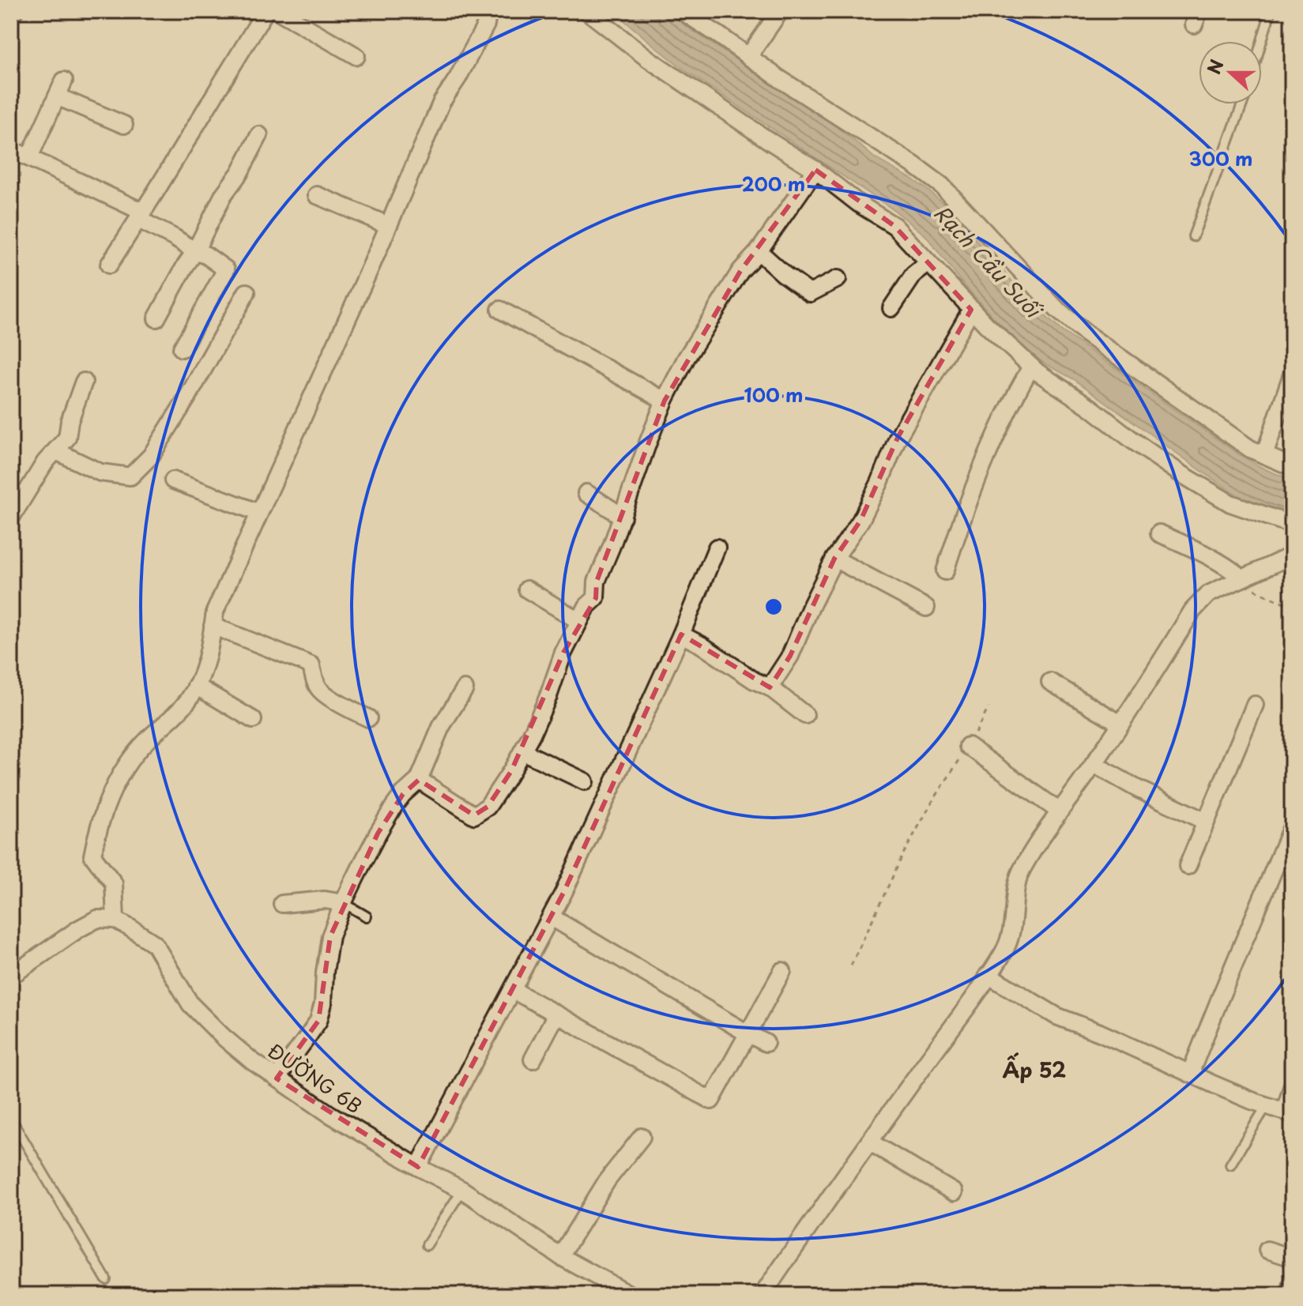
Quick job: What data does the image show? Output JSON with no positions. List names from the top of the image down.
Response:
{
  "streets": {
    "street": ["ĐƯỜNG 6B"]
  },
  "districts": ["Ấp 52"],
  "water": ["Rạch Cầu Suối"],
  "north": "left",
  "rings": ["300 m", "200 m", "100 m"]
}
